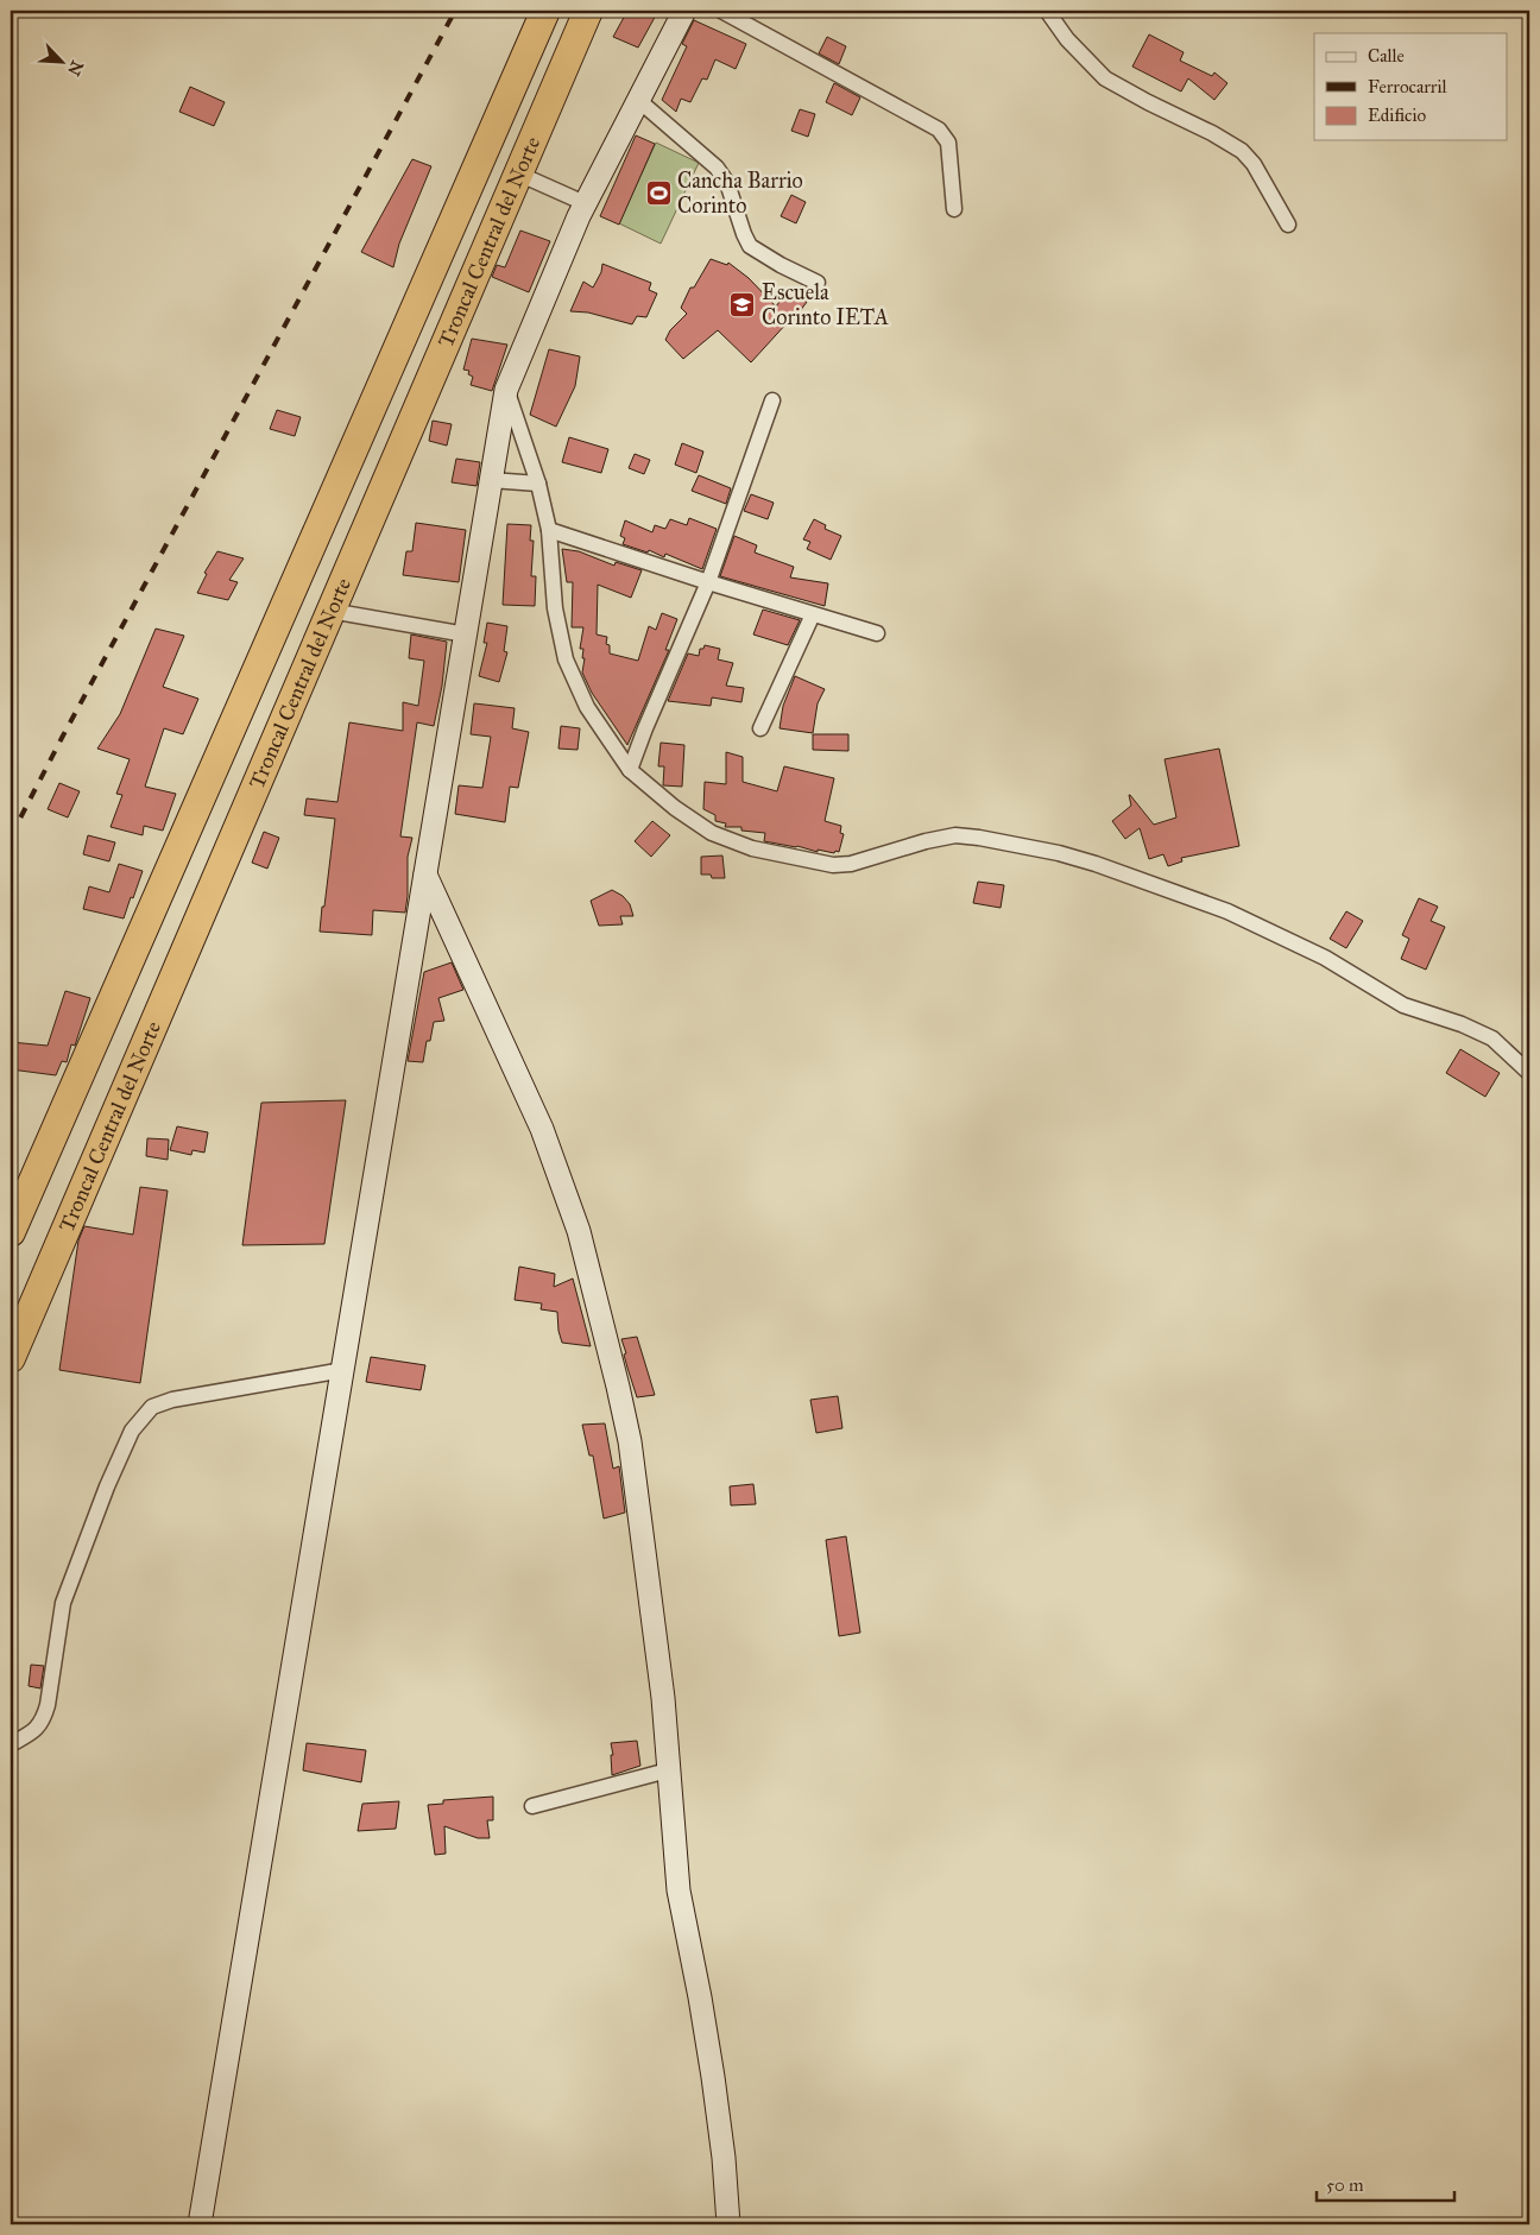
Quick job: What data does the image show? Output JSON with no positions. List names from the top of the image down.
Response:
{
  "streets": {
    "highway": ["Troncal Central del Norte"]
  },
  "places": {
    "sports": ["Cancha Barrio Corinto"],
    "school or university": ["Escuela Corinto IETA"]
  },
  "legend": ["Calle", "Ferrocarril", "Edificio"],
  "scale_bar": "50 m",
  "north": "bottom right"
}
